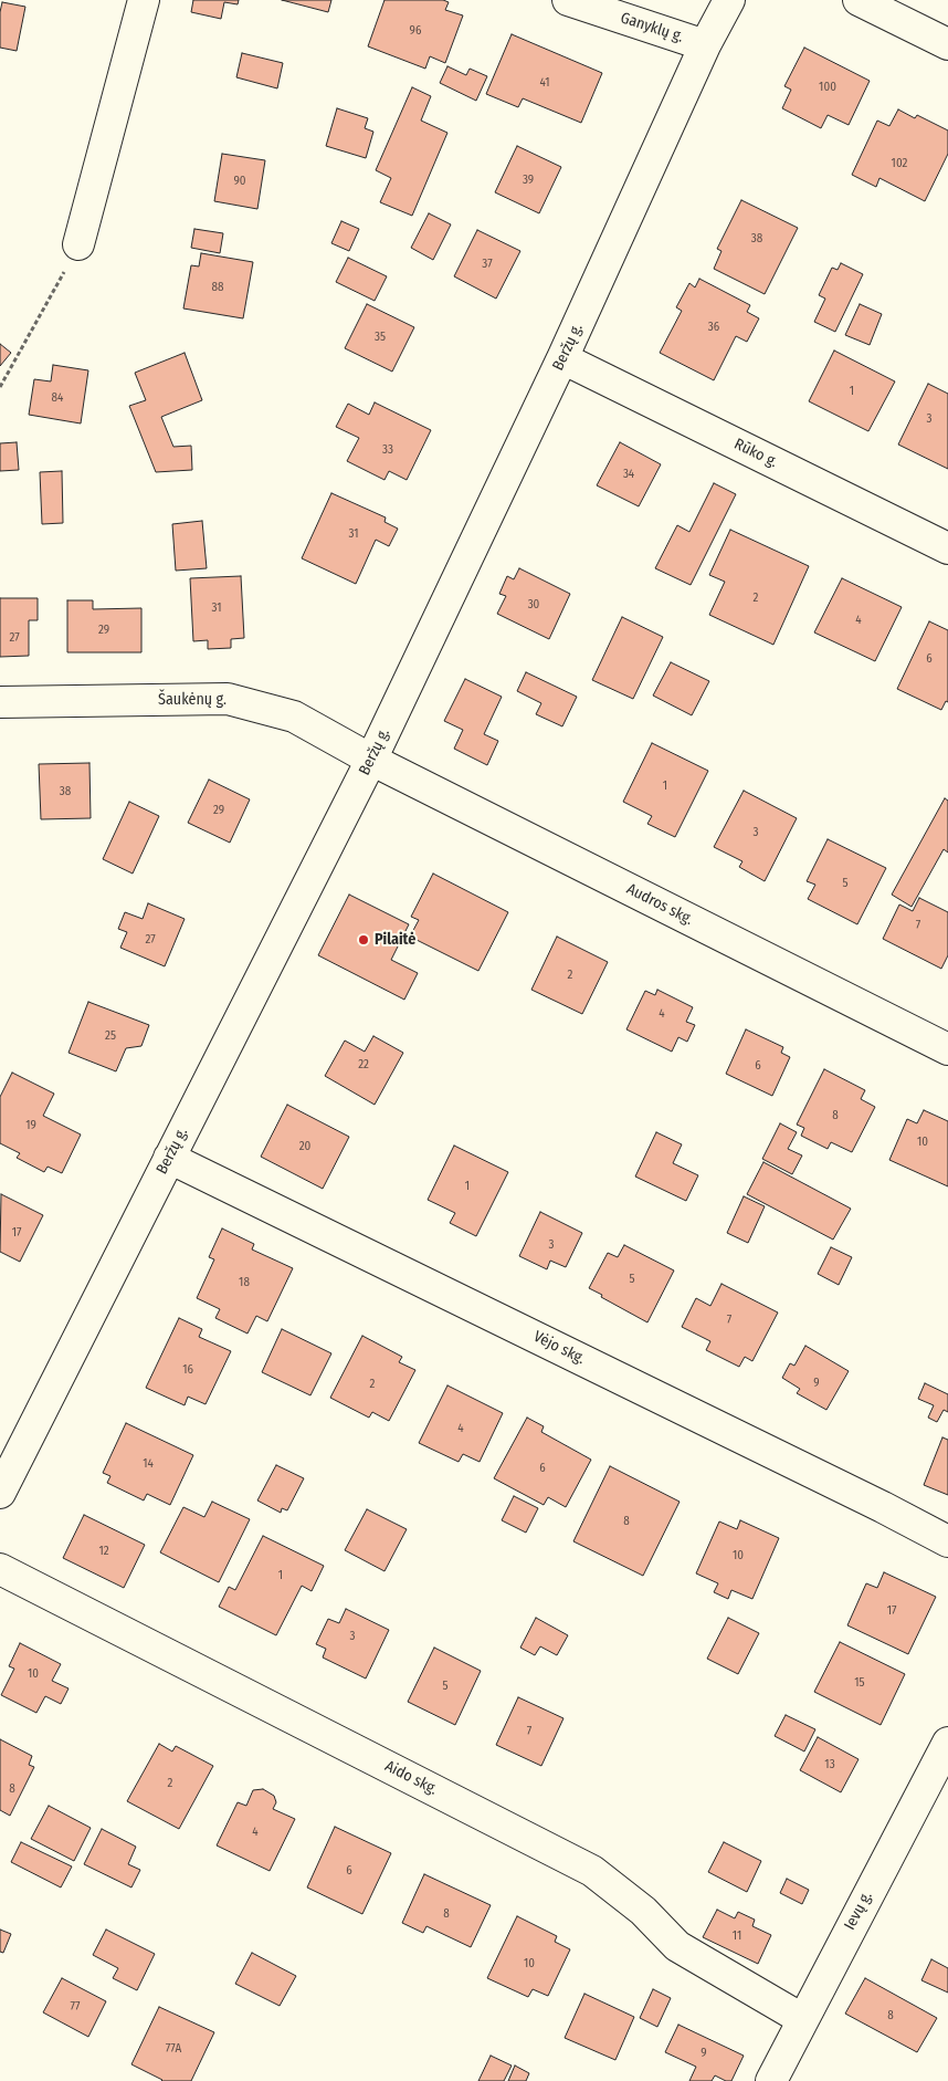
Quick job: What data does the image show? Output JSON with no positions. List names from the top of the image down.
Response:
{
  "streets": {
    "street": [
      "Ganyklų g.",
      "Beržų g.",
      "Rūko g.",
      "Šaukėnų g.",
      "Audros skg.",
      "Vėjo skg.",
      "Aido skg.",
      "Ievų g."
    ]
  },
  "crossings": [
    ["Ganyklų g.", "Beržų g."],
    ["Beržų g.", "Rūko g."],
    ["Beržų g.", "Šaukėnų g."],
    ["Beržų g.", "Audros skg."],
    ["Beržų g.", "Vėjo skg."],
    ["Šaukėnų g.", "Audros skg."],
    ["Aido skg.", "Ievų g."]
  ],
  "places": ["Pilaitė"],
  "house_numbers": [
    "96",
    "41",
    "100",
    "102",
    "39",
    "90",
    "38",
    "37",
    "88",
    "36",
    "35",
    "1",
    "84",
    "3",
    "33",
    "34",
    "31",
    "2",
    "30",
    "31",
    "4",
    "29",
    "27",
    "6",
    "1",
    "38",
    "29",
    "3",
    "5",
    "7",
    "27",
    "2",
    "4",
    "25",
    "22",
    "6",
    "8",
    "19",
    "10",
    "20",
    "1",
    "17",
    "3",
    "5",
    "18",
    "7",
    "16",
    "9",
    "2",
    "4",
    "14",
    "6",
    "8",
    "12",
    "10",
    "1",
    "17",
    "3",
    "10",
    "15",
    "5",
    "7",
    "13",
    "2",
    "8",
    "4",
    "6",
    "8",
    "11",
    "10",
    "77",
    "8",
    "77A",
    "9"
  ]
}
